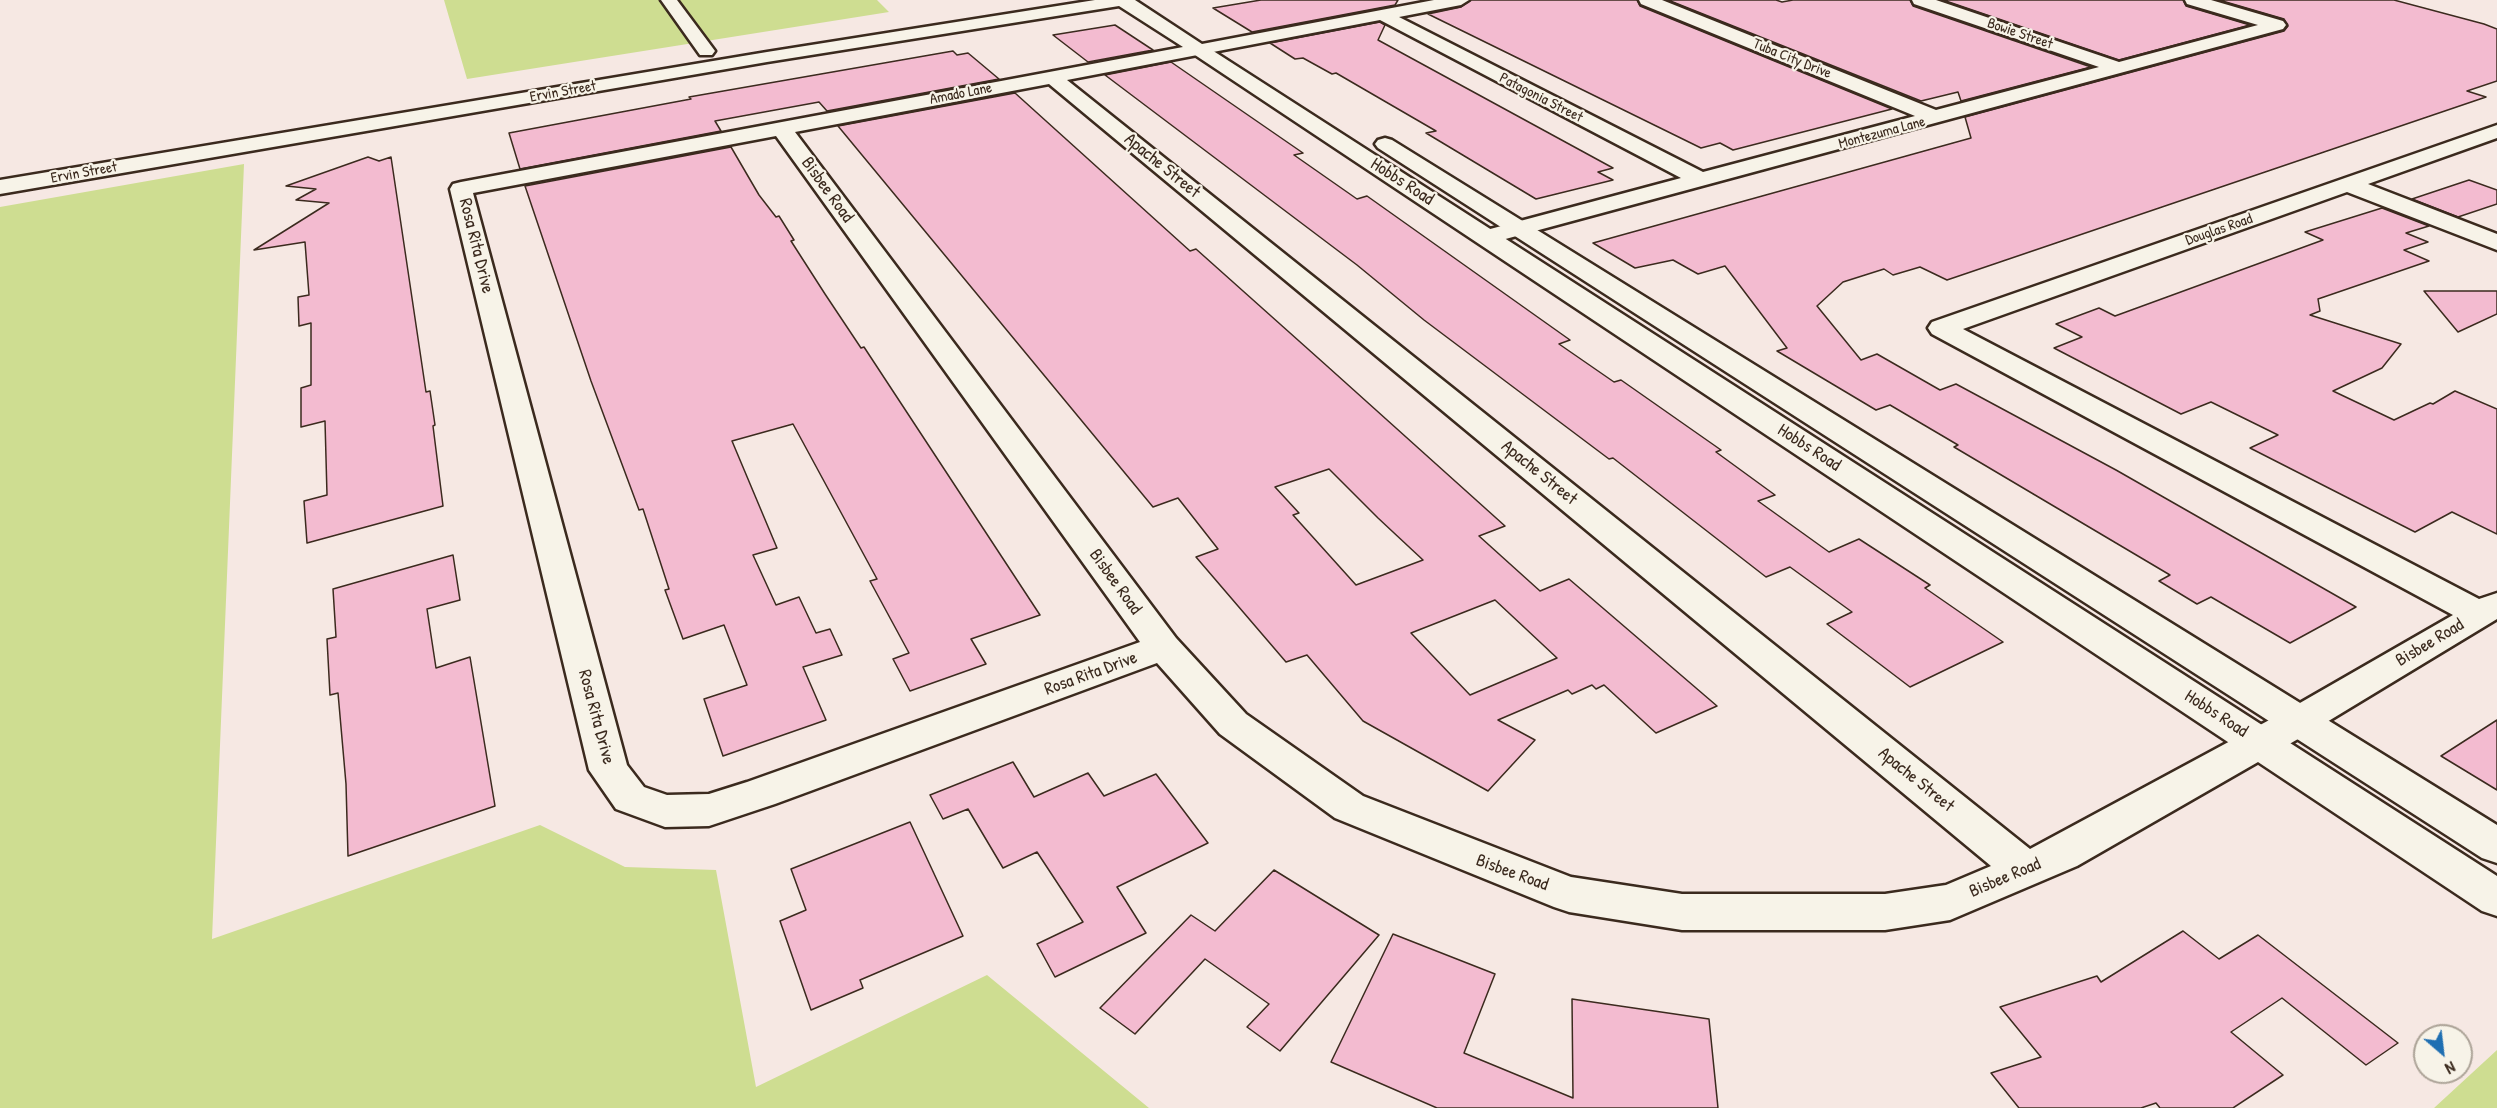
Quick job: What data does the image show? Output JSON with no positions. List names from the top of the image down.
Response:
{
  "streets": {
    "street": [
      "Bowie Street",
      "Tuba City Drive",
      "Ervin Street",
      "Amado Lane",
      "Patagonia Street",
      "Montezuma Lane",
      "Apache Street",
      "Hobbs Road",
      "Bisbee Road",
      "Douglas Road",
      "Rosa Rita Drive"
    ]
  },
  "crossings": [
    ["Bowie Street", "Montezuma Lane"],
    ["Tuba City Drive", "Montezuma Lane"],
    ["Ervin Street", "Hobbs Road"],
    ["Amado Lane", "Patagonia Street"],
    ["Amado Lane", "Apache Street"],
    ["Amado Lane", "Hobbs Road"],
    ["Amado Lane", "Bisbee Road"],
    ["Amado Lane", "Rosa Rita Drive"],
    ["Patagonia Street", "Montezuma Lane"],
    ["Montezuma Lane", "Hobbs Road"],
    ["Apache Street", "Bisbee Road"],
    ["Hobbs Road", "Bisbee Road"],
    ["Bisbee Road", "Douglas Road"],
    ["Bisbee Road", "Rosa Rita Drive"]
  ],
  "north": "bottom right"
}
